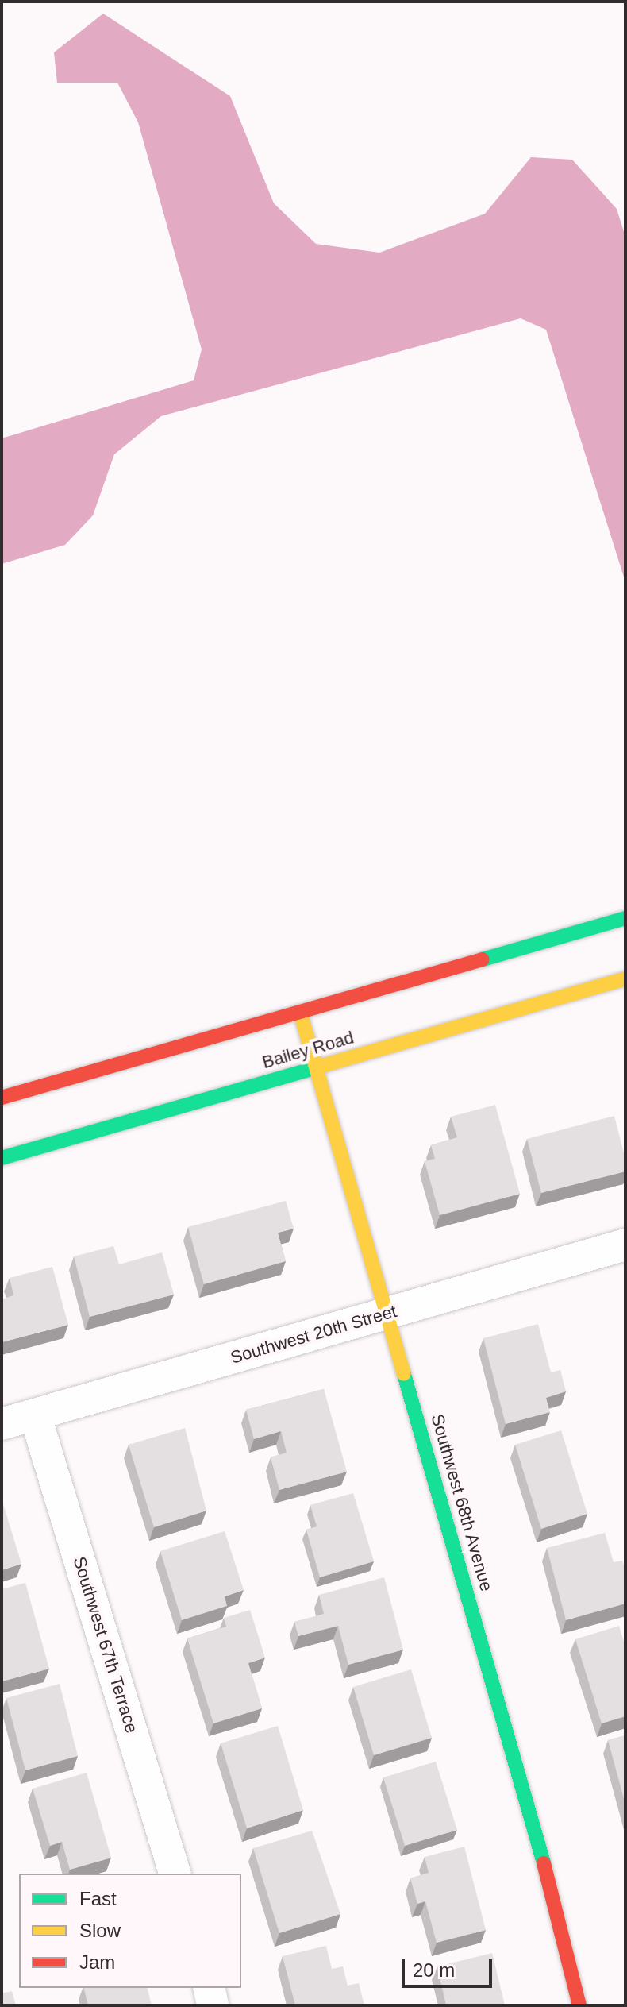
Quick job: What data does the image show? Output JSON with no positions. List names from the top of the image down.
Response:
{
  "streets": {
    "street": [
      "Bailey Road",
      "Southwest 20th Street",
      "Southwest 68th Avenue",
      "Southwest 67th Terrace"
    ]
  },
  "crossings": [
    ["Bailey Road", "Southwest 68th Avenue"],
    ["Southwest 20th Street", "Southwest 68th Avenue"],
    ["Southwest 20th Street", "Southwest 67th Terrace"]
  ],
  "legend": ["Fast", "Slow", "Jam"],
  "scale_bar": "20 m"
}
